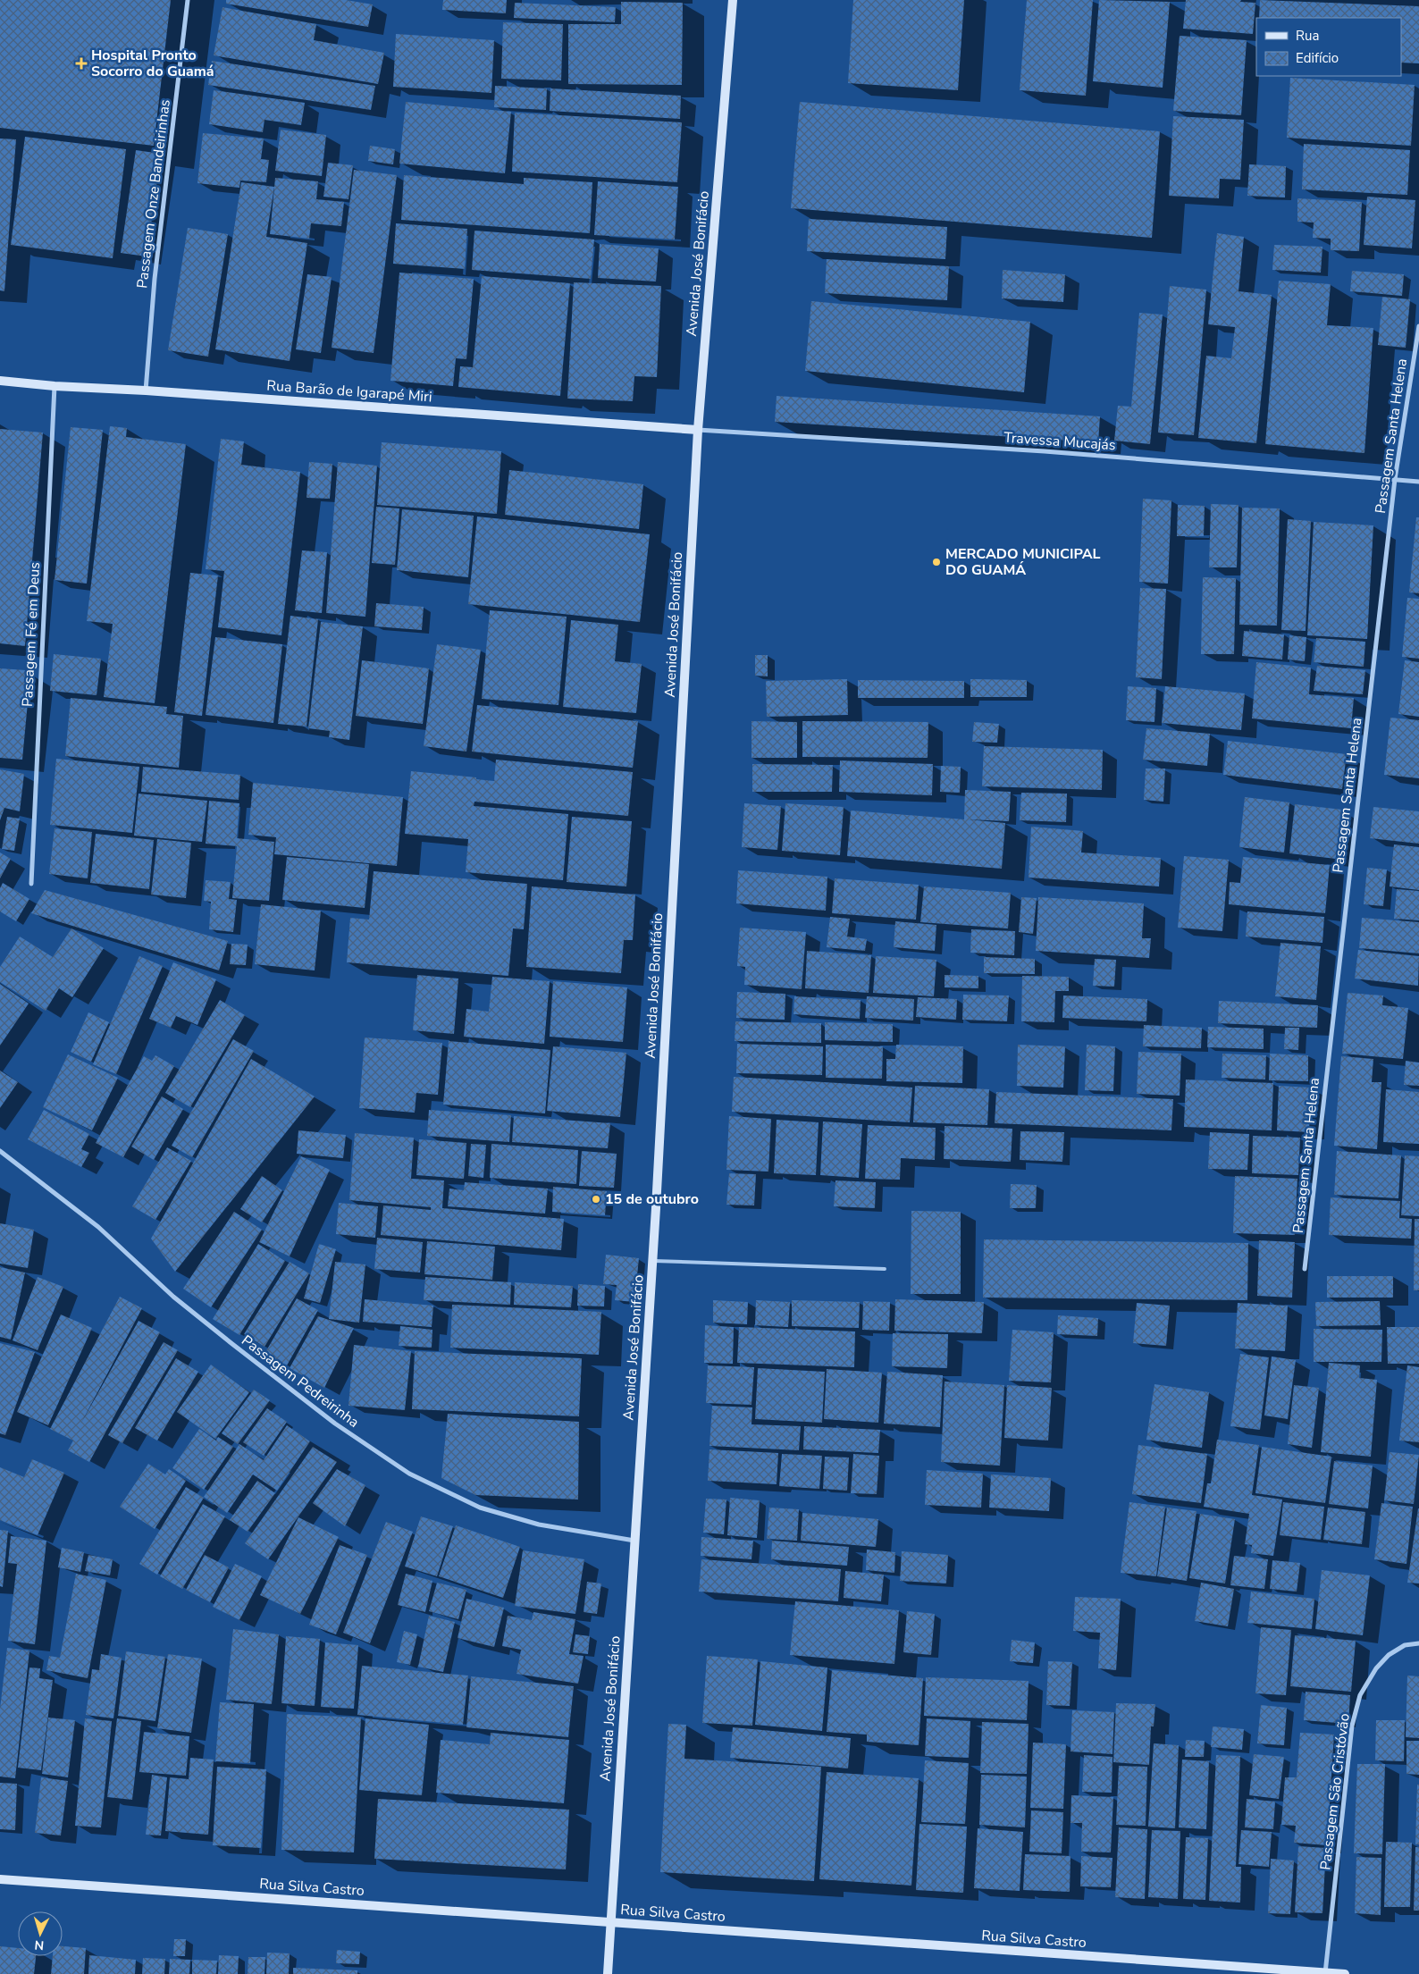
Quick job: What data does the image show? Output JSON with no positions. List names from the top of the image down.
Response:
{
  "streets": {
    "main road": ["Avenida José Bonifácio", "Rua Barão de Igarapé Miri", "Rua Silva Castro"],
    "street": [
      "Passagem Onze Bandeirinhas",
      "Passagem Santa Helena",
      "Travessa Mucajás",
      "Passagem Fé em Deus",
      "Passagem Pedreirinha",
      "Passagem São Cristóvão"
    ]
  },
  "crossings": [
    ["Passagem Onze Bandeirinhas", "Rua Barão de Igarapé Miri"],
    ["Avenida José Bonifácio", "Rua Barão de Igarapé Miri"],
    ["Avenida José Bonifácio", "Travessa Mucajás"],
    ["Avenida José Bonifácio", "Passagem Pedreirinha"],
    ["Avenida José Bonifácio", "Rua Silva Castro"],
    ["Rua Barão de Igarapé Miri", "Travessa Mucajás"],
    ["Rua Barão de Igarapé Miri", "Passagem Fé em Deus"],
    ["Passagem Santa Helena", "Travessa Mucajás"],
    ["Passagem São Cristóvão", "Rua Silva Castro"]
  ],
  "places": {
    "health": ["Hospital Pronto Socorro do Guamá"],
    "other": ["MERCADO MUNICIPAL DO GUAMÁ", "15 de outubro"]
  },
  "legend": ["Rua", "Edifício"],
  "north": "bottom"
}
